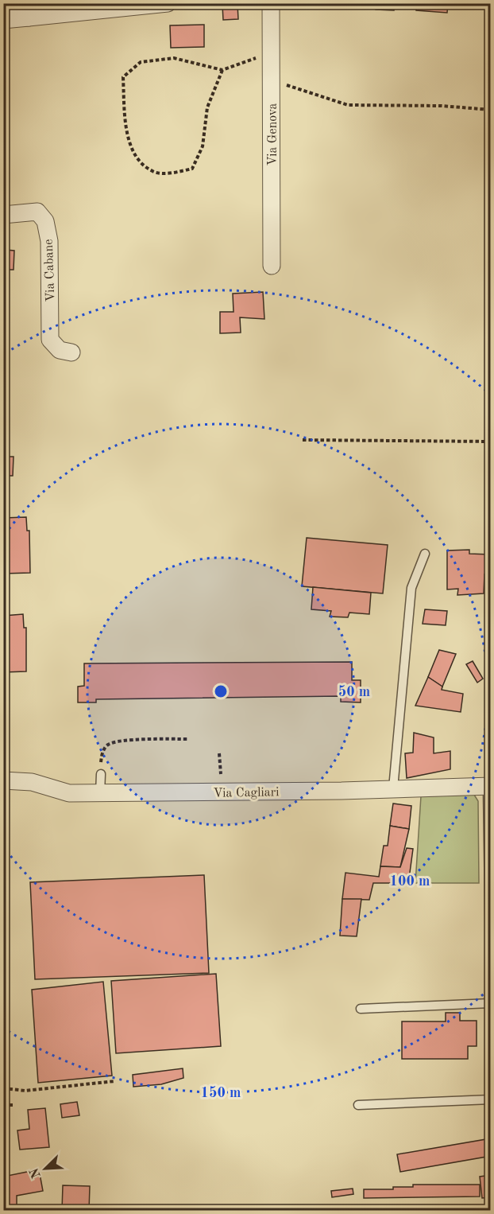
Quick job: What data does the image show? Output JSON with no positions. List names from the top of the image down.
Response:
{
  "streets": {
    "street": ["Via Genova", "Via Cabane", "Via Cagliari"]
  },
  "north": "bottom left",
  "rings": ["50 m", "100 m", "150 m"]
}
